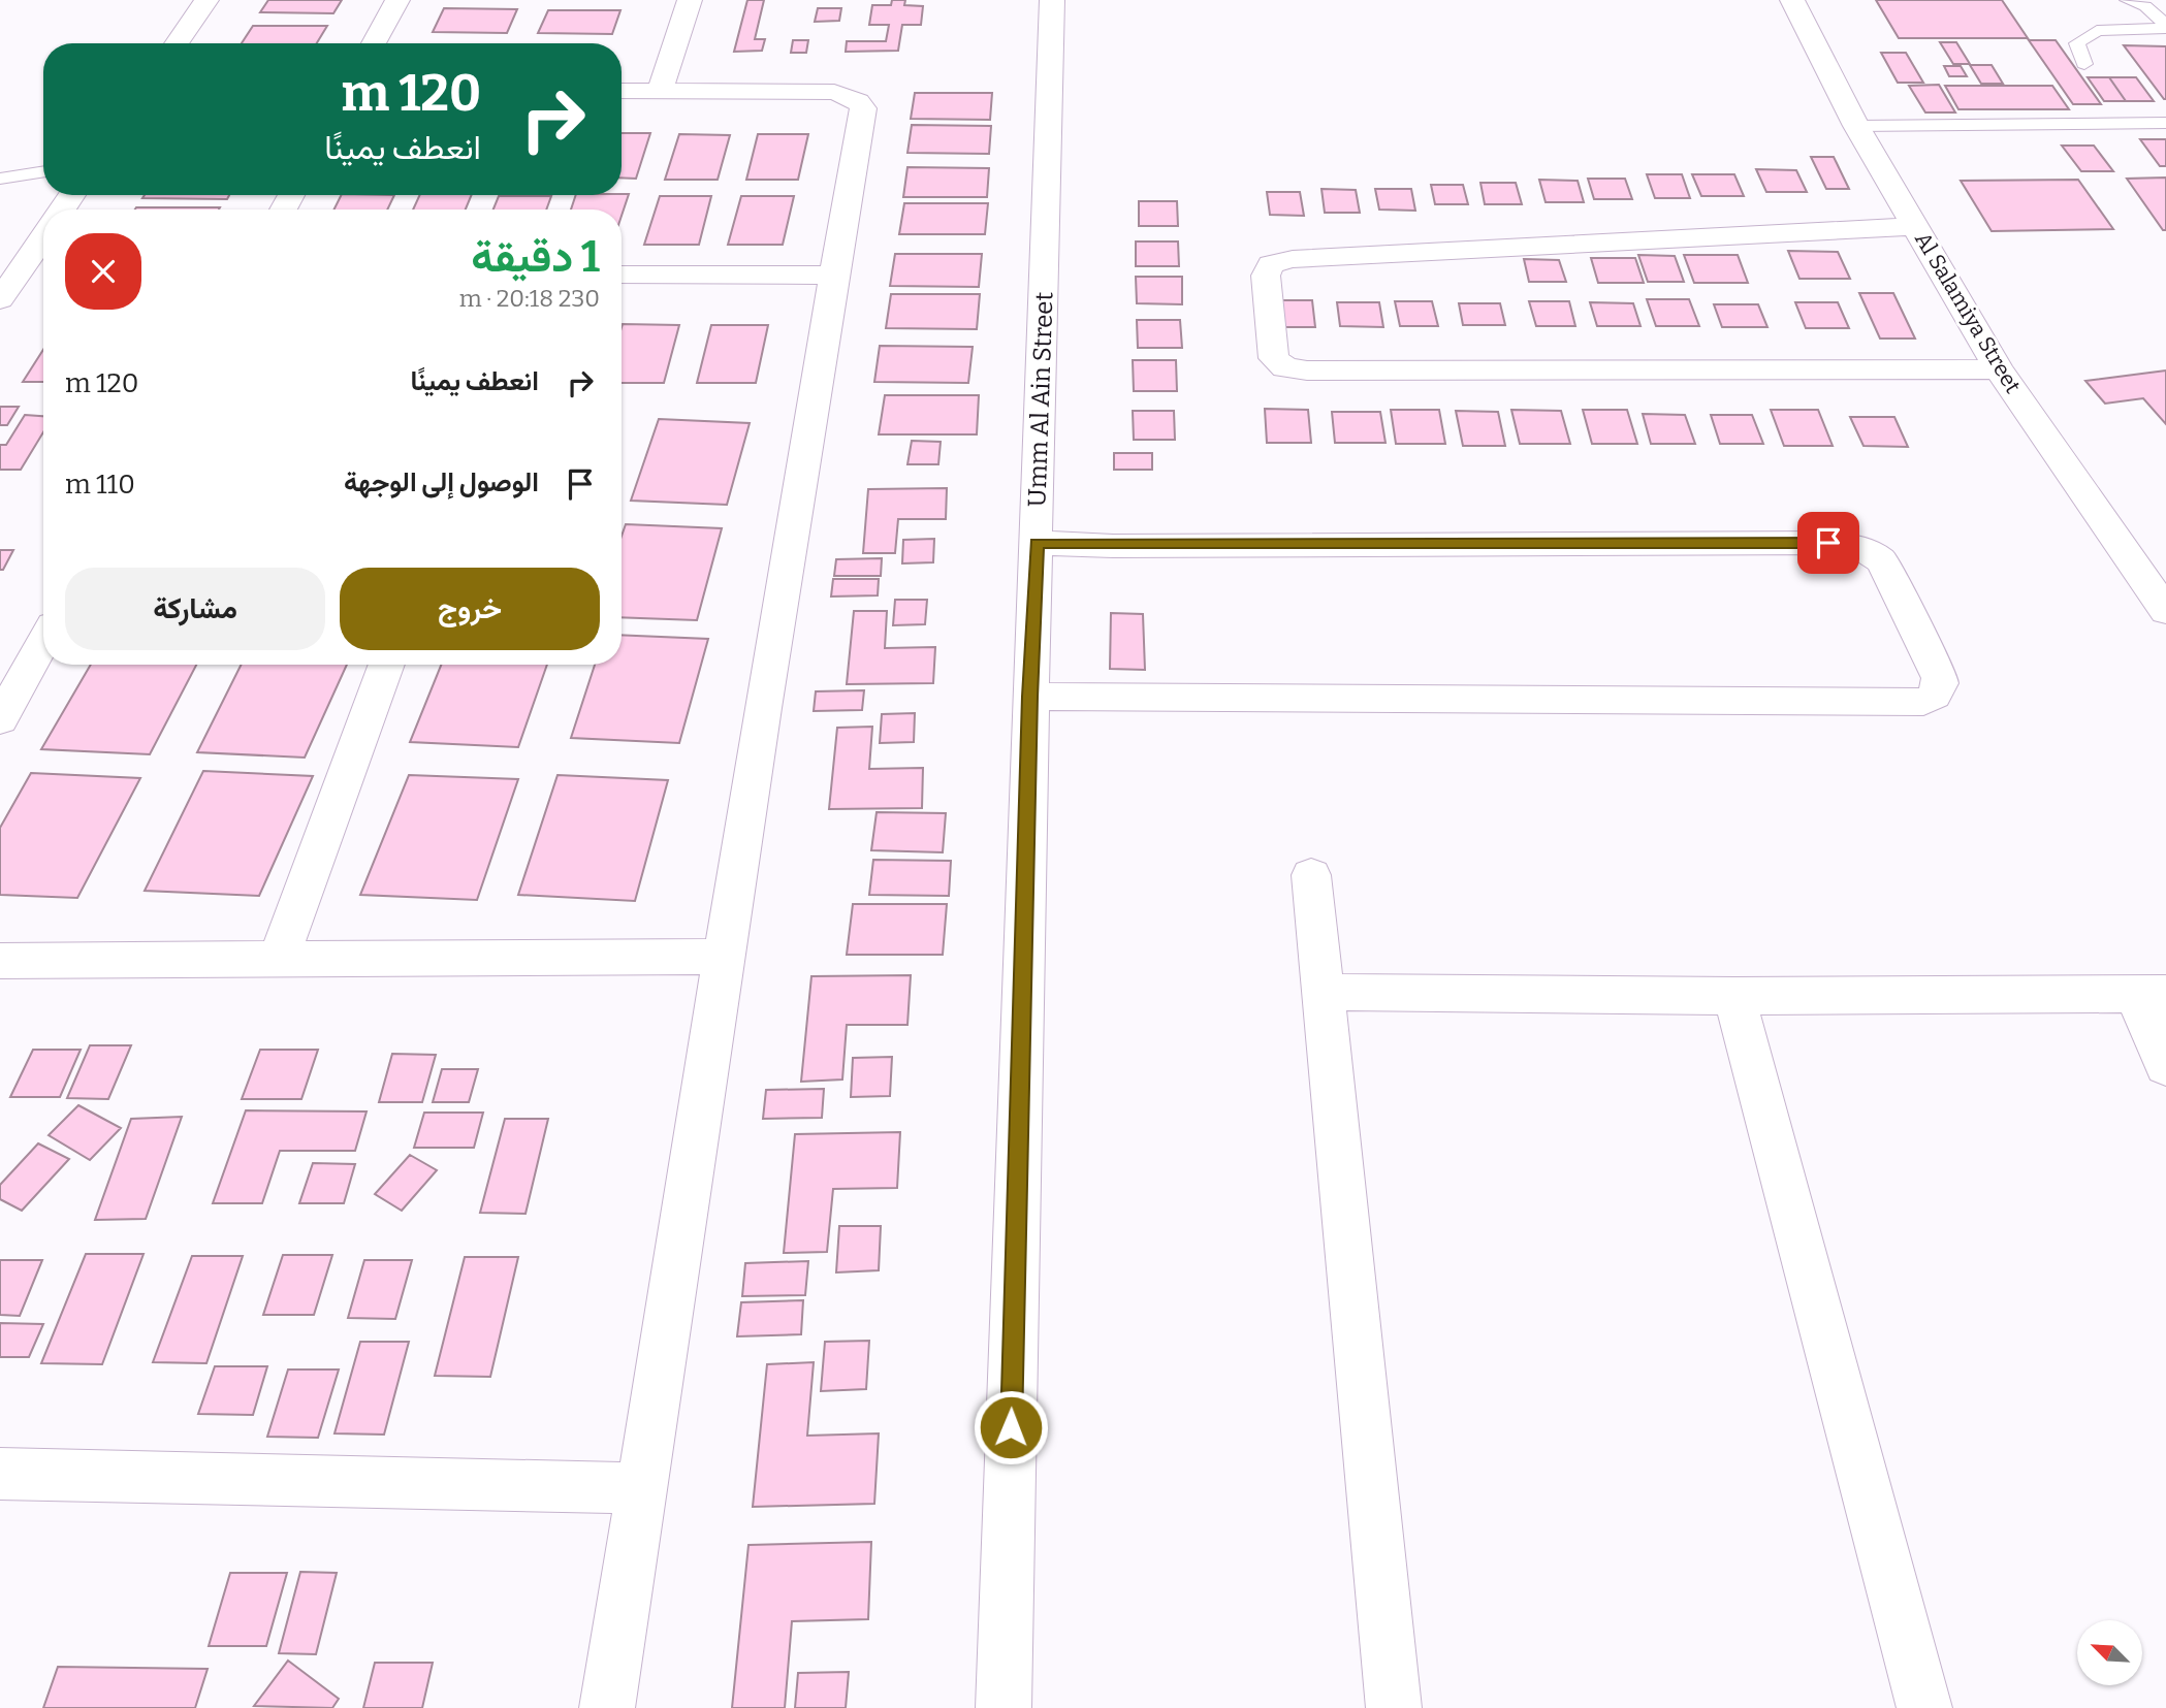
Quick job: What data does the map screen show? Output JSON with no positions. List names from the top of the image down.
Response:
{
  "streets": {
    "street": ["Al Salamiya Street", "Umm Al Ain Street"]
  },
  "north": "top left",
  "page": {
    "turn": ["120 m", "انعطف يمينًا"],
    "heading": ["1 دقيقة", "230 m · 20:18"],
    "list": [
      {
        "name": "انعطف يمينًا",
        "value": "120 m"
      },
      {
        "name": "الوصول إلى الوجهة",
        "value": "110 m"
      }
    ],
    "buttons": ["خروج", "مشاركة"]
  }
}
